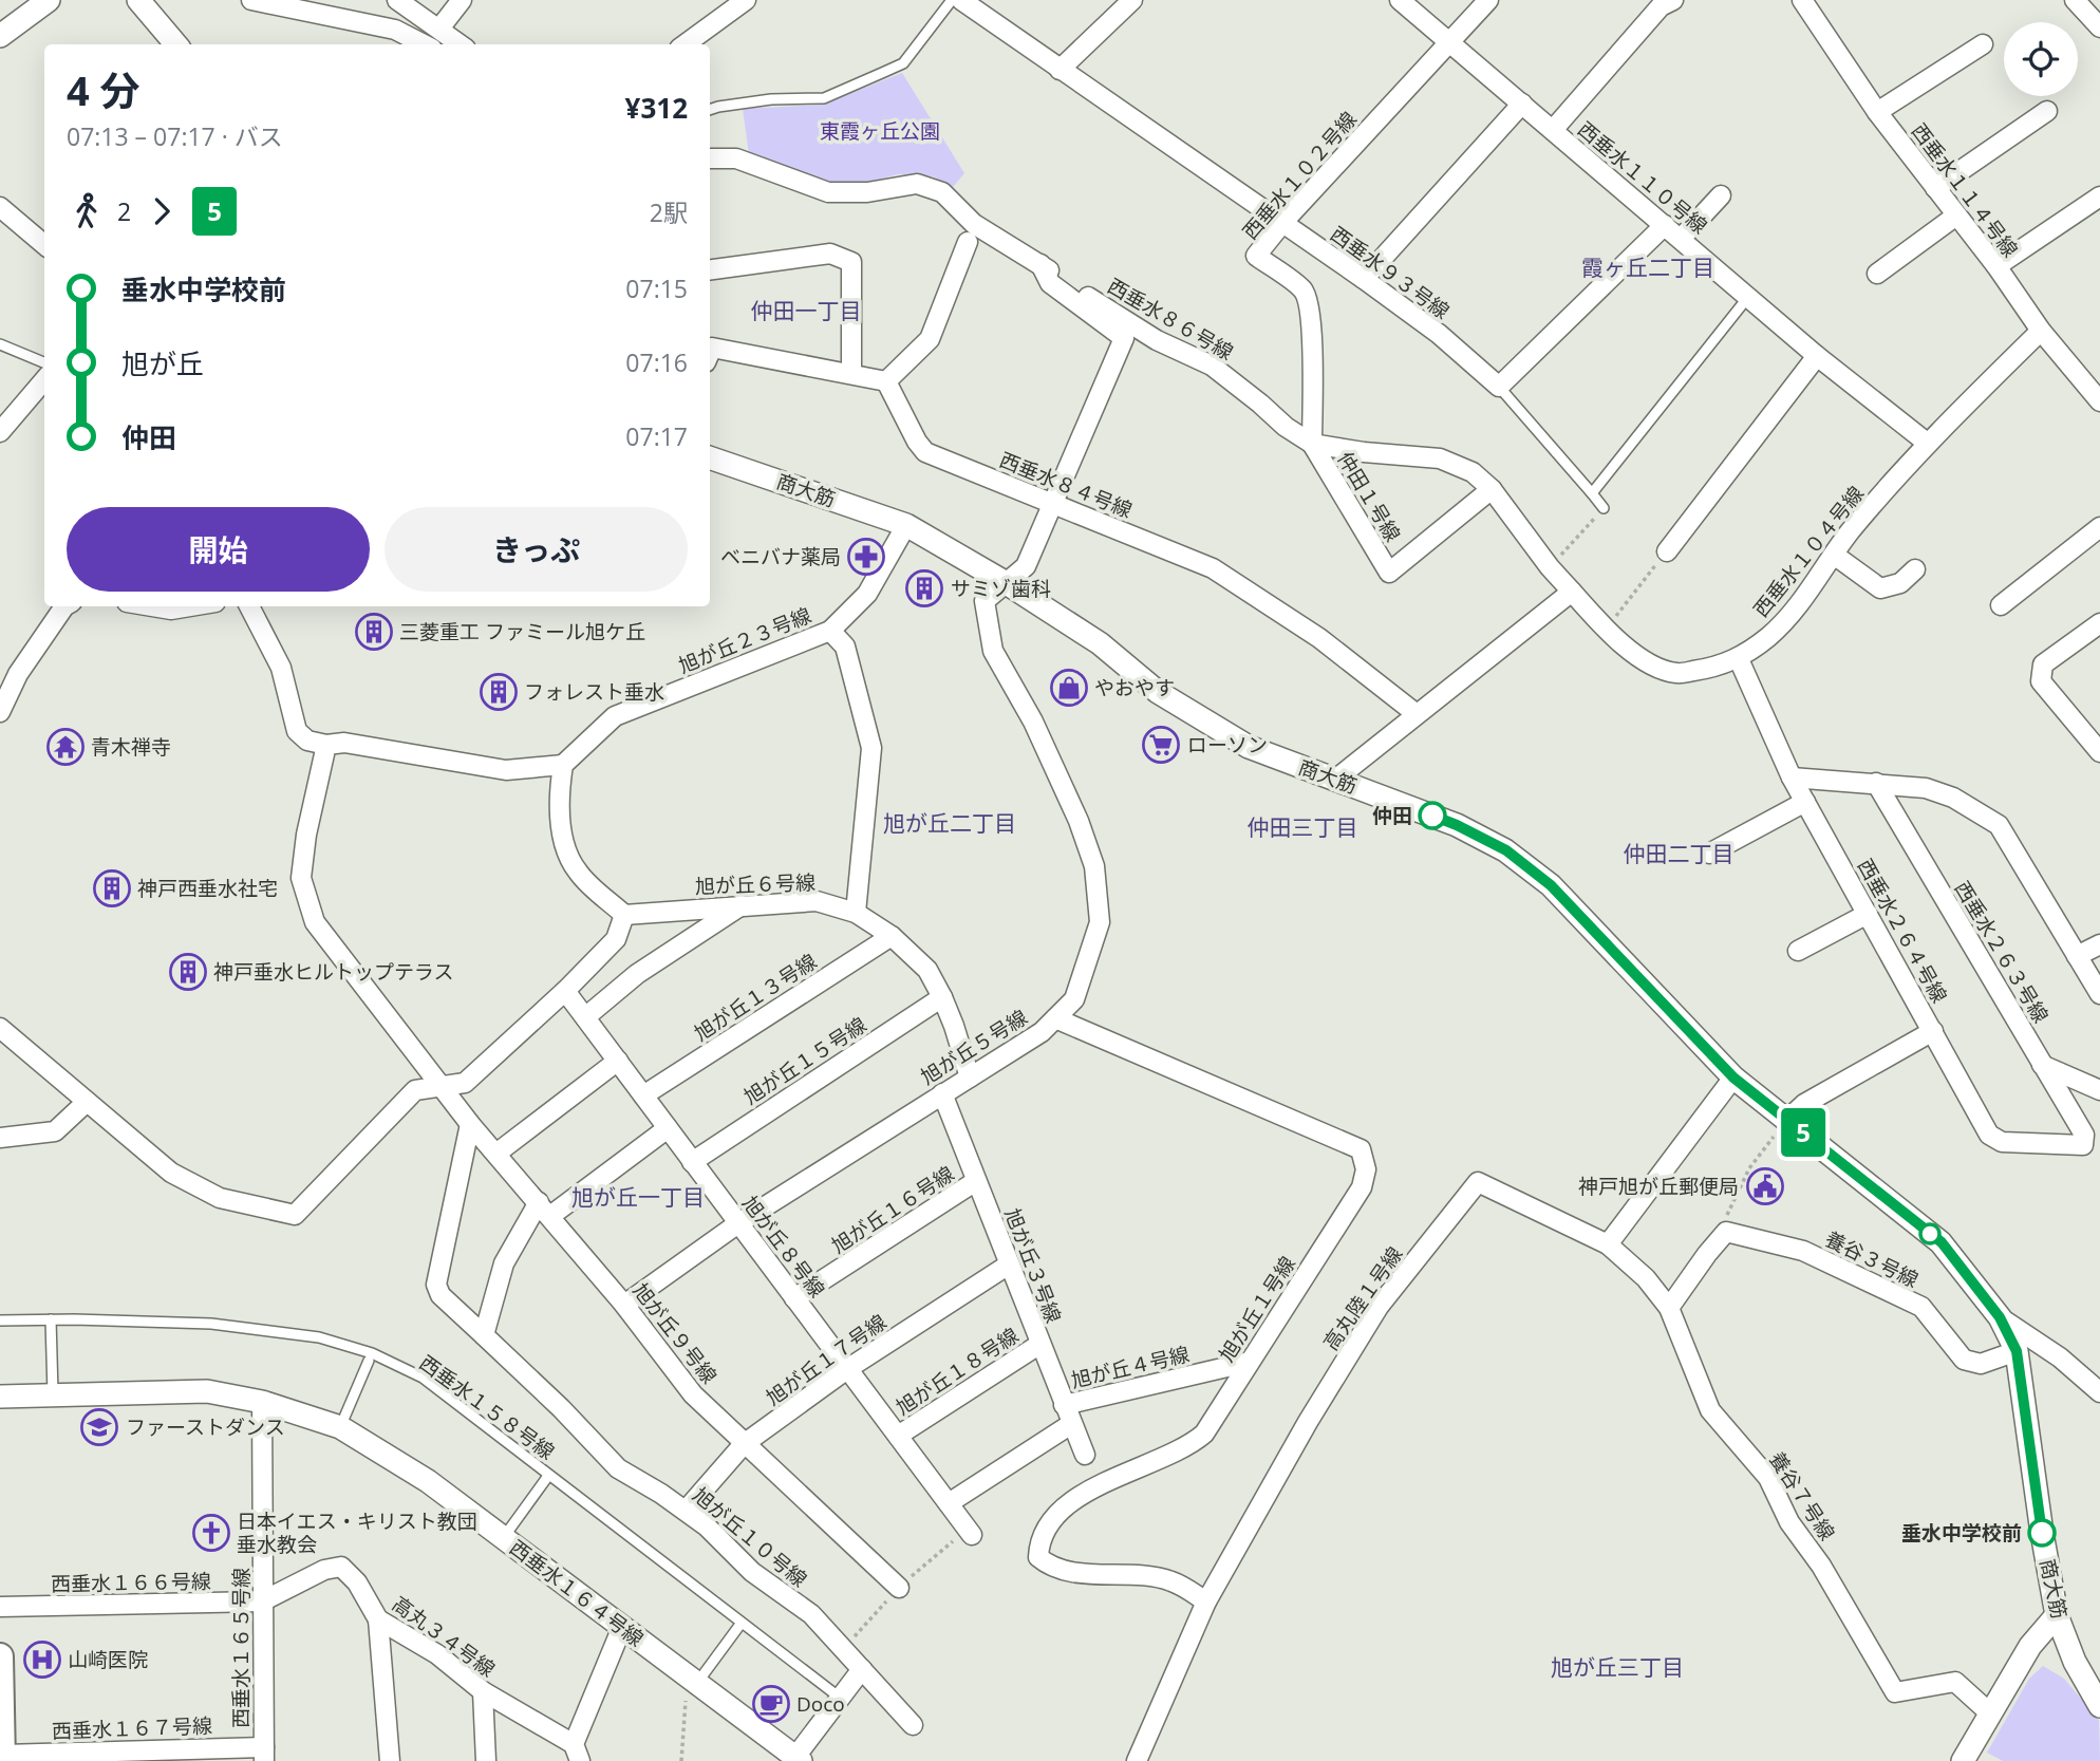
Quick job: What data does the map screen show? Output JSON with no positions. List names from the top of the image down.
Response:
{
  "streets": {
    "street": [
      "西垂水１０２号線",
      "西垂水１１０号線",
      "西垂水１１４号線",
      "西垂水９３号線",
      "西垂水８６号線",
      "西垂水８４号線",
      "商大筋",
      "仲田１号線",
      "西垂水１０４号線",
      "旭が丘２３号線",
      "旭が丘６号線",
      "西垂水２６４号線",
      "西垂水２６３号線",
      "旭が丘１３号線",
      "旭が丘５号線",
      "旭が丘１５号線",
      "旭が丘１６号線",
      "旭が丘８号線",
      "養谷３号線",
      "旭が丘３号線",
      "高丸陸１号線",
      "旭が丘１号線",
      "旭が丘９号線",
      "旭が丘１７号線",
      "旭が丘４号線",
      "旭が丘１８号線",
      "養谷７号線",
      "旭が丘１０号線",
      "西垂水１６６号線",
      "西垂水１６４号線",
      "高丸３４号線",
      "西垂水１６５号線",
      "西垂水１６７号線"
    ],
    "lane": ["西垂水１５８号線"]
  },
  "crossings": [
    ["西垂水１０２号線", "西垂水１１０号線"],
    ["西垂水１０２号線", "西垂水９３号線"],
    ["西垂水１０２号線", "西垂水８６号線"],
    ["西垂水１０２号線", "仲田１号線"],
    ["西垂水１１０号線", "西垂水１０４号線"],
    ["西垂水１１４号線", "西垂水１０４号線"],
    ["西垂水８６号線", "仲田１号線"],
    ["西垂水８６号線", "西垂水１０４号線"],
    ["商大筋", "旭が丘５号線"],
    ["商大筋", "養谷３号線"],
    ["西垂水１０４号線", "西垂水２６４号線"],
    ["旭が丘６号線", "旭が丘１３号線"],
    ["旭が丘６号線", "旭が丘５号線"],
    ["旭が丘６号線", "旭が丘１５号線"],
    ["西垂水２６４号線", "西垂水２６３号線"],
    ["旭が丘１３号線", "旭が丘８号線"],
    ["旭が丘５号線", "旭が丘８号線"],
    ["旭が丘５号線", "旭が丘３号線"],
    ["旭が丘５号線", "旭が丘１号線"],
    ["旭が丘５号線", "旭が丘９号線"],
    ["旭が丘１５号線", "旭が丘８号線"],
    ["旭が丘１６号線", "旭が丘８号線"],
    ["旭が丘１６号線", "旭が丘３号線"],
    ["旭が丘８号線", "旭が丘１７号線"],
    ["旭が丘８号線", "旭が丘１８号線"],
    ["旭が丘３号線", "旭が丘１７号線"],
    ["旭が丘３号線", "旭が丘４号線"],
    ["旭が丘３号線", "旭が丘１８号線"],
    ["高丸陸１号線", "旭が丘１号線"],
    ["高丸陸１号線", "養谷７号線"],
    ["旭が丘１号線", "旭が丘４号線"],
    ["旭が丘９号線", "旭が丘１７号線"],
    ["旭が丘９号線", "旭が丘１０号線"],
    ["旭が丘１７号線", "旭が丘１０号線"],
    ["西垂水１６６号線", "高丸３４号線"],
    ["西垂水１６６号線", "西垂水１６５号線"],
    ["西垂水１６４号線", "西垂水１６５号線"],
    ["高丸３４号線", "西垂水１６５号線"],
    ["西垂水１６５号線", "西垂水１６７号線"]
  ],
  "districts": [
    "霞ヶ丘二丁目",
    "仲田一丁目",
    "旭が丘二丁目",
    "仲田三丁目",
    "仲田二丁目",
    "旭が丘一丁目",
    "旭が丘三丁目"
  ],
  "parks": ["東霞ヶ丘公園"],
  "places": {
    "pharmacy": ["ベニバナ薬局"],
    "building": [
      "サミゾ歯科",
      "三菱重工 ファミール旭ケ丘",
      "フォレスト垂水",
      "神戸西垂水社宅",
      "神戸垂水ヒルトップテラス"
    ],
    "shop": ["やおやす"],
    "supermarket": ["ローソン"],
    "temple": ["青木禅寺"],
    "other": ["仲田", "垂水中学校前"],
    "public building": ["神戸旭が丘郵便局"],
    "school or university": ["ファーストダンス"],
    "church": ["日本イエス・キリスト教団 垂水教会"],
    "hospital": ["山崎医院"],
    "cafe": ["Doco"]
  },
  "lines": ["bus line 5"],
  "page": {
    "on_map": "5",
    "heading": ["4 分", "07:13 – 07:17 · バス", "¥312"],
    "legs": ["2", "5", "2駅"],
    "list": [
      {
        "name": "垂水中学校前",
        "value": "07:15"
      },
      {
        "name": "旭が丘",
        "value": "07:16"
      },
      {
        "name": "仲田",
        "value": "07:17"
      }
    ],
    "buttons": ["開始", "きっぷ"]
  }
}
